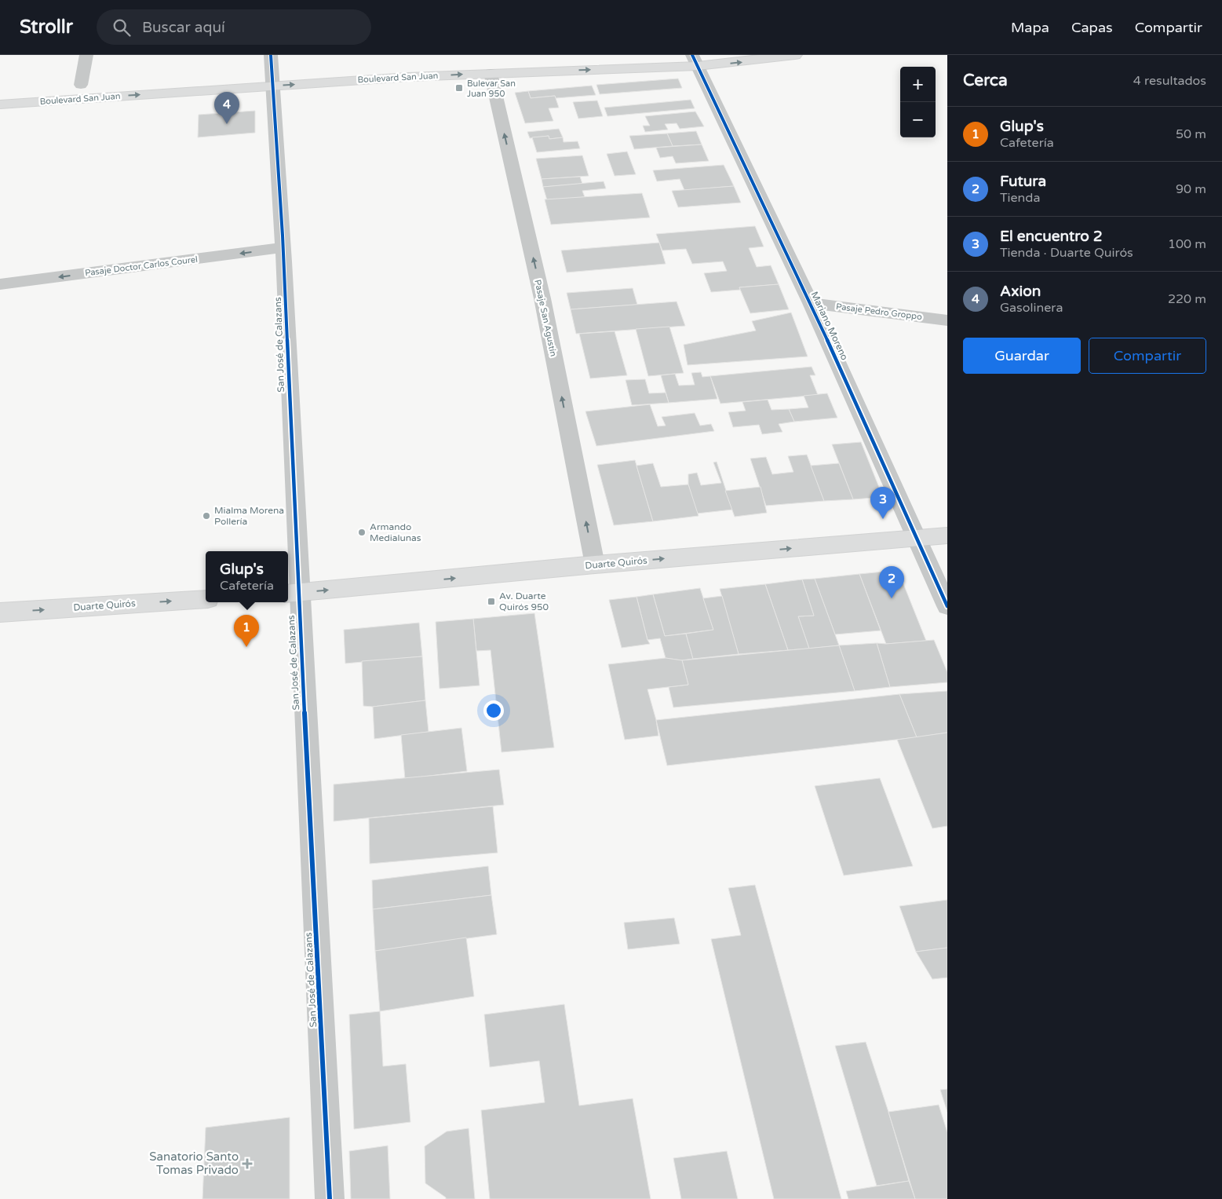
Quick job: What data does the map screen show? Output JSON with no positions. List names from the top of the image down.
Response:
{
  "streets": {
    "main road": ["Boulevard San Juan", "Duarte Quirós"],
    "street": [
      "Pasaje Doctor Carlos Courel",
      "Pasaje Pedro Groppo",
      "Pasaje San Agustín",
      "Mariano Moreno",
      "San José de Calazans"
    ]
  },
  "crossings": [
    ["Boulevard San Juan", "Pasaje San Agustín"],
    ["Boulevard San Juan", "Mariano Moreno"],
    ["Boulevard San Juan", "San José de Calazans"],
    ["Pasaje Doctor Carlos Courel", "San José de Calazans"],
    ["Pasaje Pedro Groppo", "Mariano Moreno"],
    ["Pasaje San Agustín", "Duarte Quirós"],
    ["Mariano Moreno", "Duarte Quirós"],
    ["San José de Calazans", "Duarte Quirós"]
  ],
  "one_way": ["Pasaje Doctor Carlos Courel", "Pasaje San Agustín", "Duarte Quirós"],
  "places": {
    "transit": ["Bulevar San Juan 950", "Av. Duarte Quirós 950"],
    "other": ["Mialma Morena Pollería", "Armando Medialunas"],
    "health": ["Sanatorio Santo Tomas Privado"]
  },
  "page": {
    "header": "Strollr",
    "search": "Buscar aquí",
    "nav": ["Mapa", "Capas", "Compartir"],
    "heading": ["Cerca", "4 resultados"],
    "map_buttons": ["+", "−"],
    "pins": [
      "4",
      "3",
      "2",
      "1"
    ],
    "list": [
      {
        "mark": "1",
        "name": "Glup's",
        "note": "Cafetería",
        "value": "50 m"
      },
      {
        "mark": "2",
        "name": "Futura",
        "note": "Tienda",
        "value": "90 m"
      },
      {
        "mark": "3",
        "name": "El encuentro 2",
        "note": "Tienda · Duarte Quirós",
        "value": "100 m"
      },
      {
        "mark": "4",
        "name": "Axion",
        "note": "Gasolinera",
        "value": "220 m"
      }
    ],
    "buttons": ["Guardar", "Compartir"],
    "popup": ["Glup's", "Cafetería"]
  }
}
